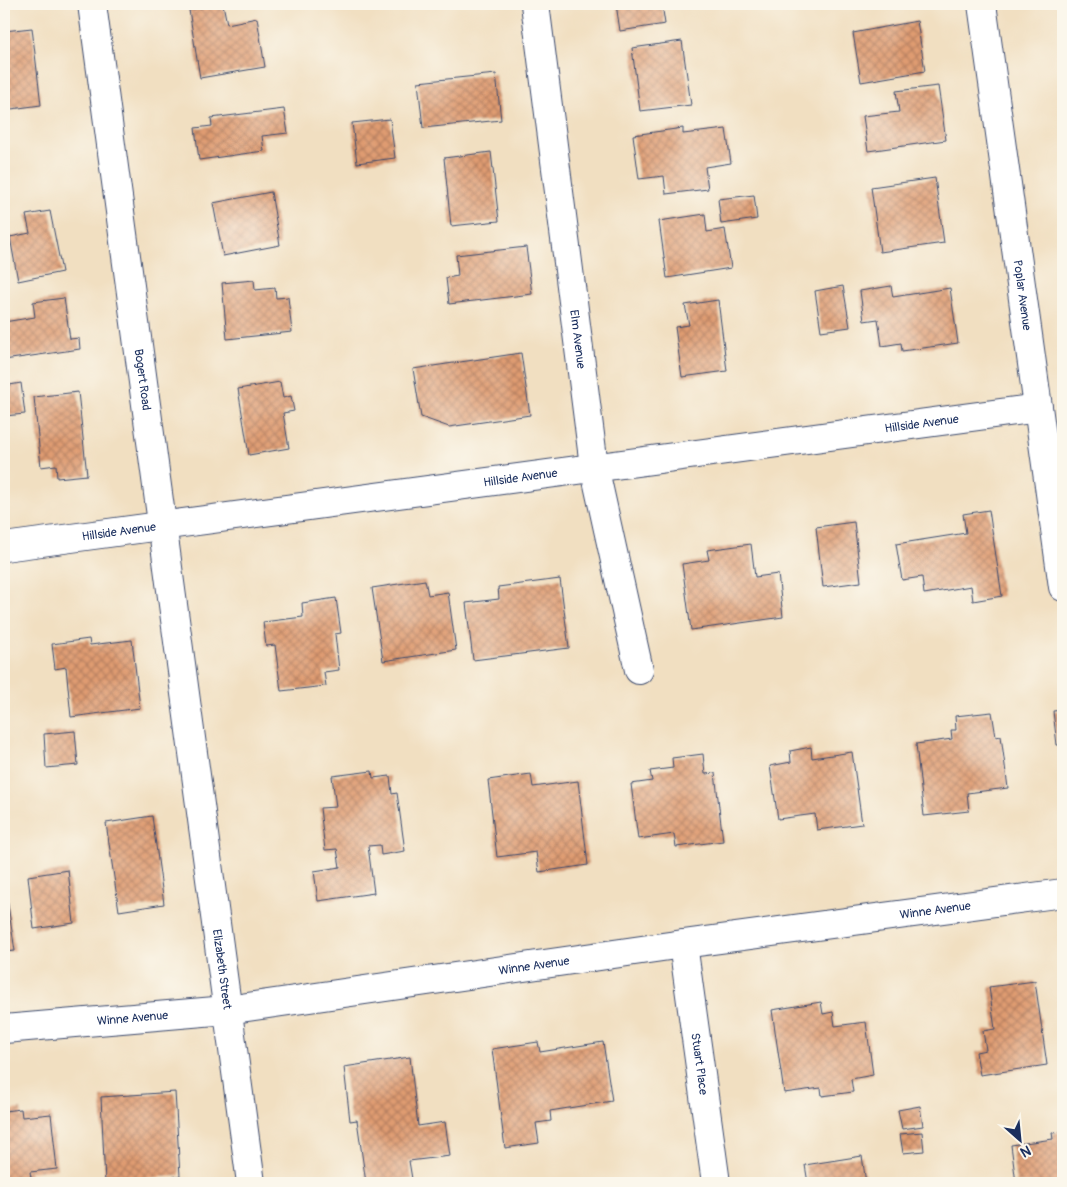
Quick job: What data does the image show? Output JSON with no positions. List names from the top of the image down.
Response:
{
  "streets": {
    "street": [
      "Poplar Avenue",
      "Elm Avenue",
      "Bogert Road",
      "Hillside Avenue",
      "Winne Avenue",
      "Elizabeth Street",
      "Stuart Place"
    ]
  },
  "crossings": [
    ["Poplar Avenue", "Hillside Avenue"],
    ["Elm Avenue", "Hillside Avenue"],
    ["Bogert Road", "Hillside Avenue"],
    ["Bogert Road", "Elizabeth Street"],
    ["Winne Avenue", "Elizabeth Street"],
    ["Winne Avenue", "Stuart Place"]
  ],
  "north": "bottom right"
}
